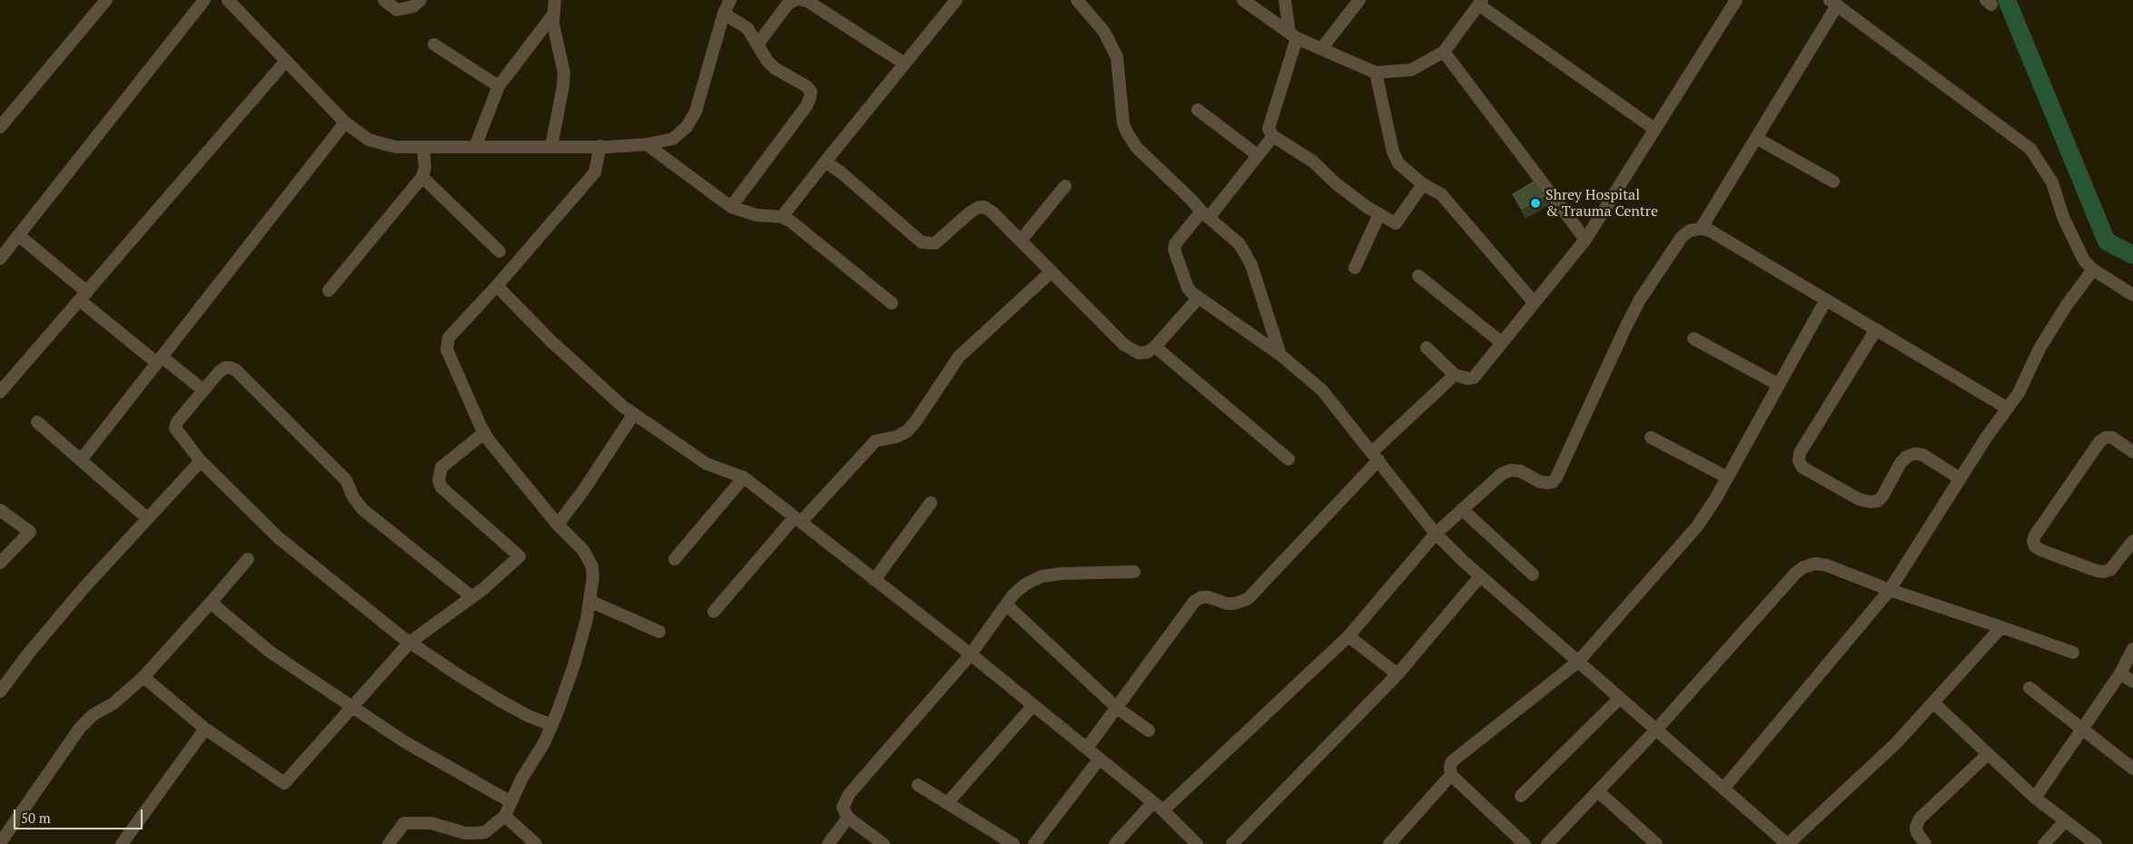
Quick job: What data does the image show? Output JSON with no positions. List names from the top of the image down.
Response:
{
  "places": ["Shrey Hospital & Trauma Centre"],
  "scale_bar": "50 m"
}
